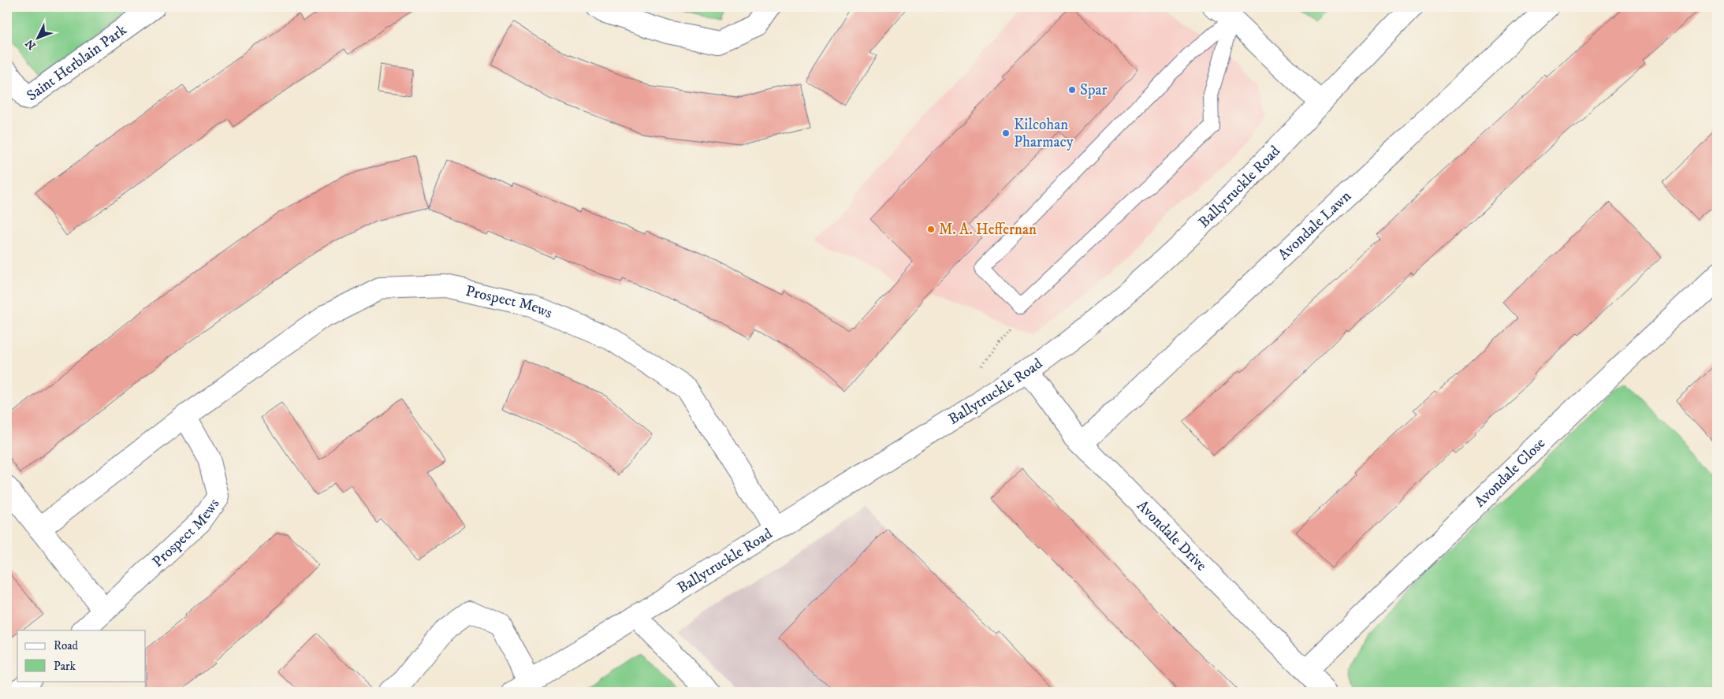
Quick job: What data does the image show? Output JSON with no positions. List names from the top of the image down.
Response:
{
  "streets": {
    "street": [
      "Saint Herblain Park",
      "Ballytruckle Road",
      "Avondale Lawn",
      "Prospect Mews",
      "Avondale Close",
      "Avondale Drive"
    ]
  },
  "crossings": [
    ["Ballytruckle Road", "Prospect Mews"],
    ["Ballytruckle Road", "Avondale Drive"],
    ["Avondale Lawn", "Avondale Drive"],
    ["Avondale Close", "Avondale Drive"]
  ],
  "places": ["Spar", "Kilcohan Pharmacy", "M. A. Heffernan"],
  "legend": ["Road", "Park"],
  "north": "bottom left"
}
